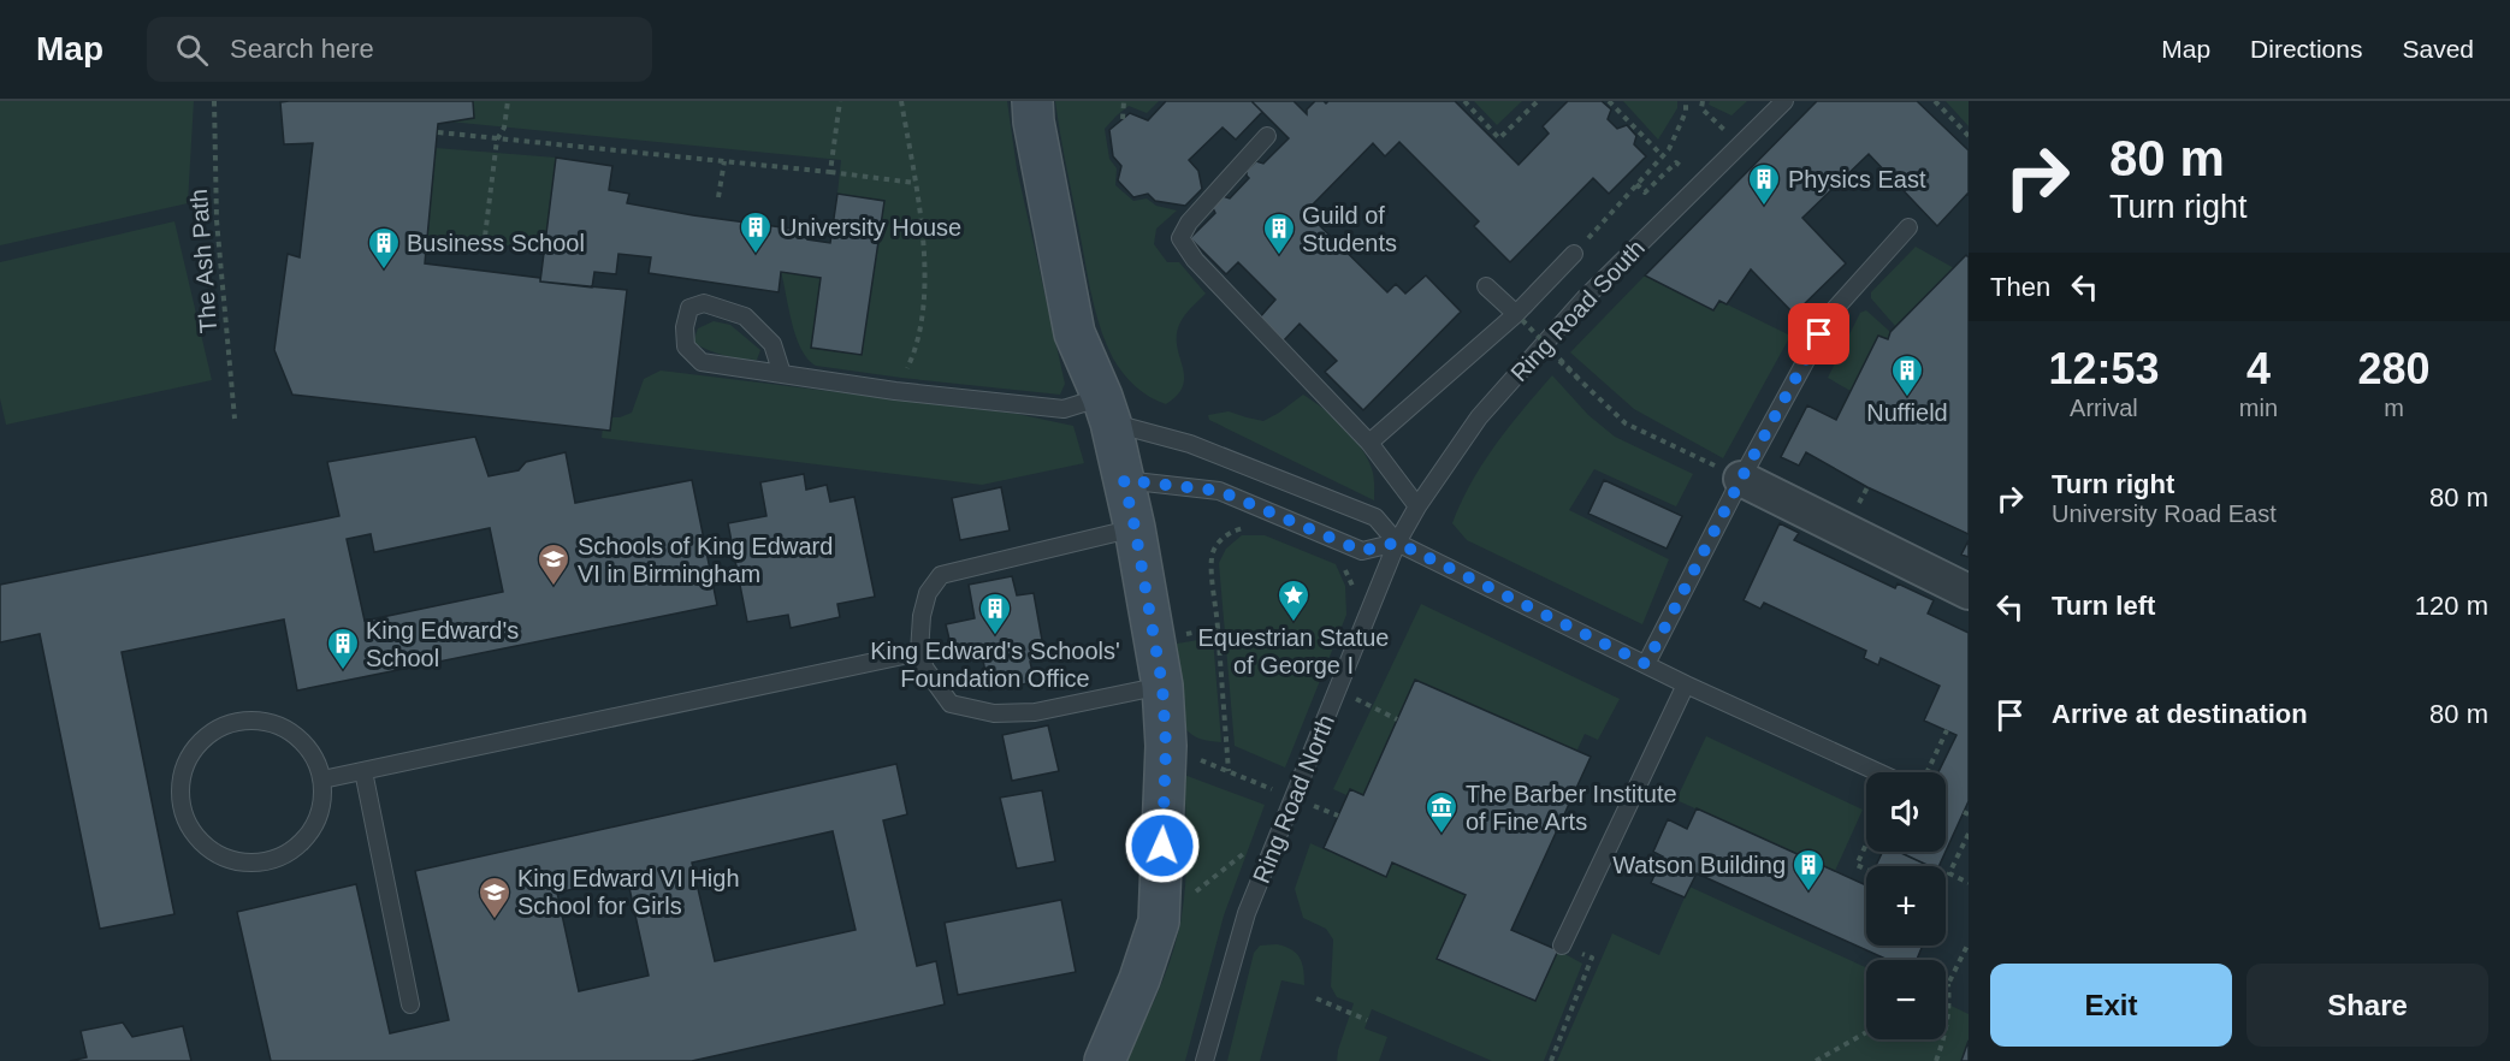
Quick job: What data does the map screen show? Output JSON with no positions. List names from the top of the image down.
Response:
{
  "streets": {
    "lane": ["Ring Road South", "Ring Road North"],
    "path": ["The Ash Path"]
  },
  "crossings": [
    ["Ring Road South", "Ring Road North"]
  ],
  "places": {
    "building": [
      "Physics East",
      "University House",
      "Guild of Students",
      "Business School",
      "Nuffield",
      "King Edward's Schools' Foundation Office",
      "King Edward's School",
      "Watson Building"
    ],
    "school or university": ["Schools of King Edward VI in Birmingham", "King Edward VI High School for Girls"],
    "place": ["Equestrian Statue of George I"],
    "museum": ["The Barber Institute of Fine Arts"]
  },
  "page": {
    "header": "Map",
    "search": "Search here",
    "nav": ["Map", "Directions", "Saved"],
    "turn": ["80 m", "Turn right"],
    "then": "Then",
    "eta": [
      "12:53",
      "Arrival",
      "4",
      "min",
      "280",
      "m"
    ],
    "list": [
      {
        "name": "Turn right",
        "note": "University Road East",
        "value": "80 m"
      },
      {
        "name": "Turn left",
        "value": "120 m"
      },
      {
        "name": "Arrive at destination",
        "value": "80 m"
      }
    ],
    "map_buttons": ["+", "−"],
    "buttons": ["Exit", "Share"]
  }
}
